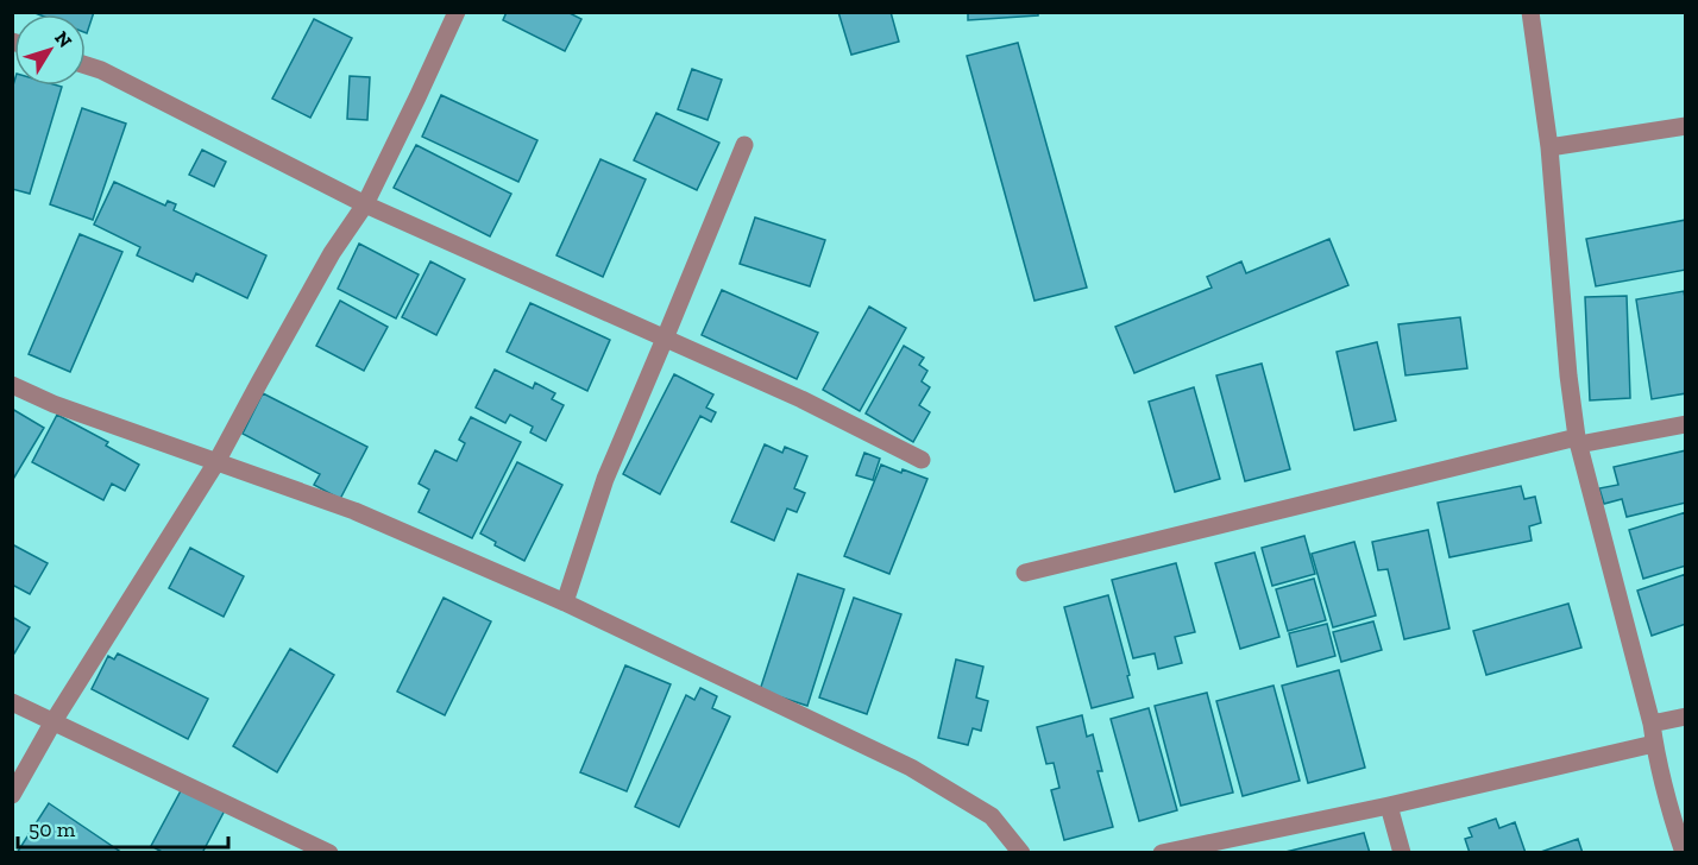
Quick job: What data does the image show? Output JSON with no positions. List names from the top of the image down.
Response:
{
  "scale_bar": "50 m",
  "north": "top right"
}
